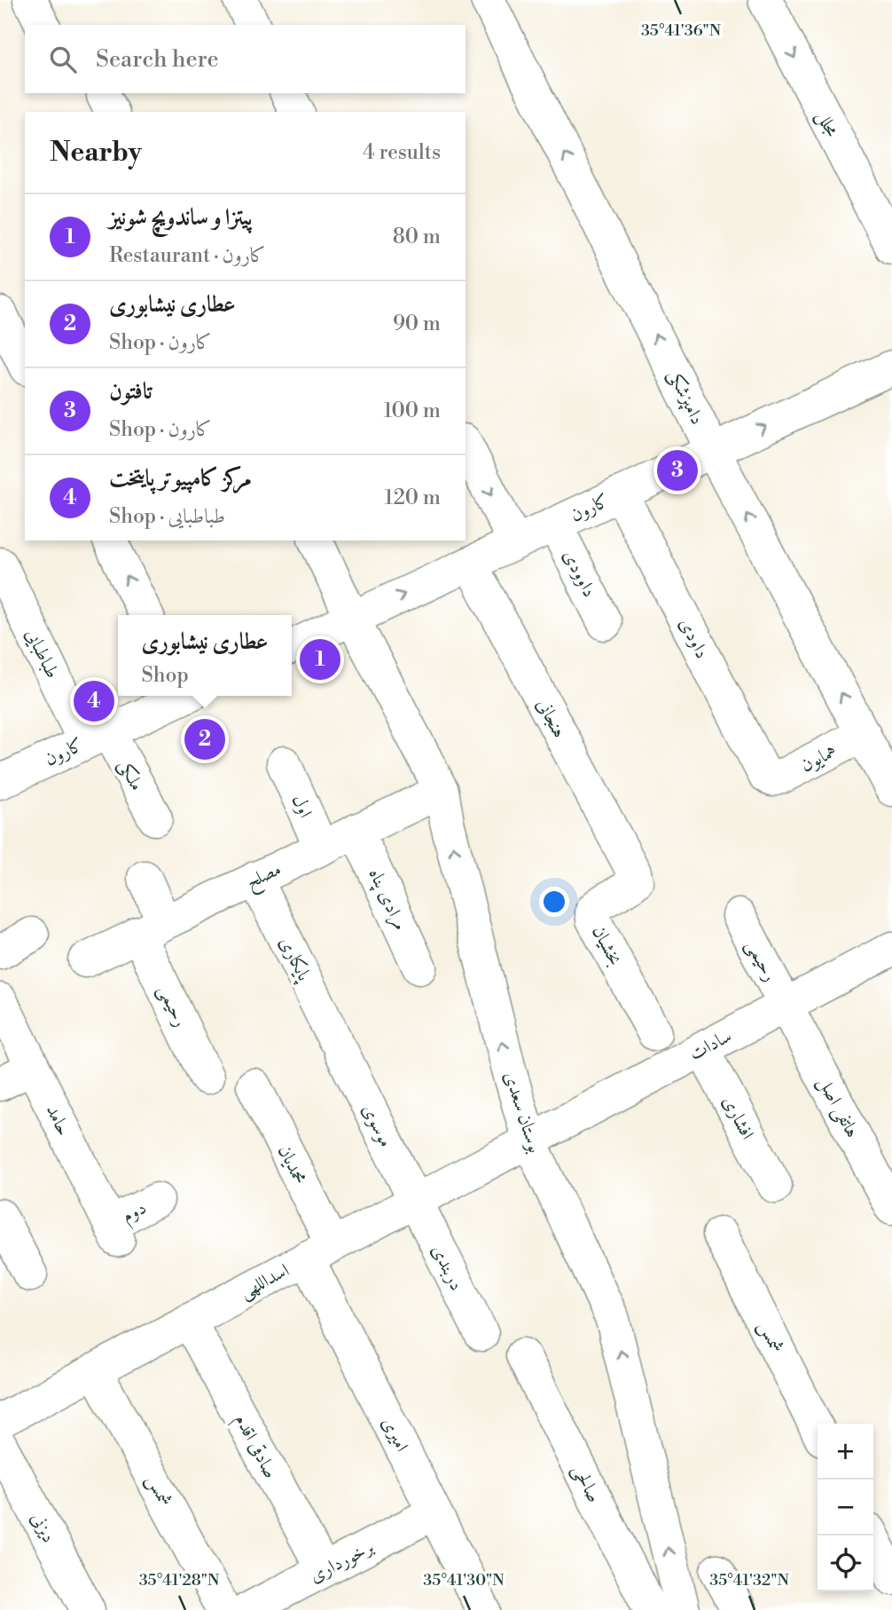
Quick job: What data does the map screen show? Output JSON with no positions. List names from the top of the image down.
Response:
{
  "streets": {
    "street": [
      "مجلل",
      "دامپزشکی",
      "کارون",
      "داوودی",
      "داودی",
      "طباطبایی",
      "هنجانی",
      "همایون",
      "ملکی",
      "اول",
      "مصلح",
      "مرادی پناه",
      "بخشیان",
      "پایکاری",
      "رحیمی",
      "سادات",
      "هاتفی اصل",
      "بوستان سعدی",
      "افشاری",
      "حامد",
      "موسوی",
      "محمدیان",
      "دوم",
      "دربندی",
      "اسداللهی",
      "شمس",
      "امیری",
      "صادقی اقدم",
      "صالحی",
      "دیزنی",
      "برخورداری"
    ]
  },
  "crossings": [
    ["دامپزشکی", "کارون"],
    ["دامپزشکی", "همایون"],
    ["کارون", "داوودی"],
    ["کارون", "داودی"],
    ["کارون", "طباطبایی"],
    ["کارون", "هنجانی"],
    ["کارون", "ملکی"],
    ["کارون", "بوستان سعدی"],
    ["داودی", "همایون"],
    ["طباطبایی", "ملکی"],
    ["هنجانی", "بخشیان"],
    ["اول", "مصلح"],
    ["مصلح", "مرادی پناه"],
    ["مصلح", "پایکاری"],
    ["مصلح", "رحیمی"],
    ["مصلح", "بوستان سعدی"],
    ["پایکاری", "موسوی"],
    ["رحیمی", "سادات"],
    ["رحیمی", "هاتفی اصل"],
    ["سادات", "هاتفی اصل"],
    ["سادات", "بوستان سعدی"],
    ["سادات", "افشاری"],
    ["سادات", "اسداللهی"],
    ["بوستان سعدی", "اسداللهی"],
    ["حامد", "دوم"],
    ["موسوی", "دربندی"],
    ["موسوی", "اسداللهی"],
    ["محمدیان", "اسداللهی"],
    ["محمدیان", "امیری"],
    ["دربندی", "اسداللهی"],
    ["اسداللهی", "شمس"],
    ["اسداللهی", "امیری"],
    ["اسداللهی", "صادقی اقدم"],
    ["امیری", "برخورداری"],
    ["صادقی اقدم", "برخورداری"]
  ],
  "one_way": [
    "مجلل",
    "دامپزشکی",
    "کارون",
    "بوستان سعدی"
  ],
  "page": {
    "search": "Search here",
    "heading": ["Nearby", "4 results"],
    "list": [
      {
        "mark": "1",
        "name": "پیتزا و ساندویچ شونیز",
        "note": "Restaurant · کارون",
        "value": "80 m"
      },
      {
        "mark": "2",
        "name": "عطاری نیشابوری",
        "note": "Shop · کارون",
        "value": "90 m"
      },
      {
        "mark": "3",
        "name": "تافتون",
        "note": "Shop · کارون",
        "value": "100 m"
      },
      {
        "mark": "4",
        "name": "مرکز کامپیوتر پایتخت",
        "note": "Shop · طباطبایی",
        "value": "120 m"
      }
    ],
    "pins": [
      "3",
      "1",
      "4",
      "2"
    ],
    "popup": ["عطاری نیشابوری", "Shop"],
    "map_buttons": ["+", "−"]
  },
  "coordinates": [
    "35°41'36\"N",
    "35°41'28\"N",
    "35°41'30\"N",
    "35°41'32\"N"
  ]
}
